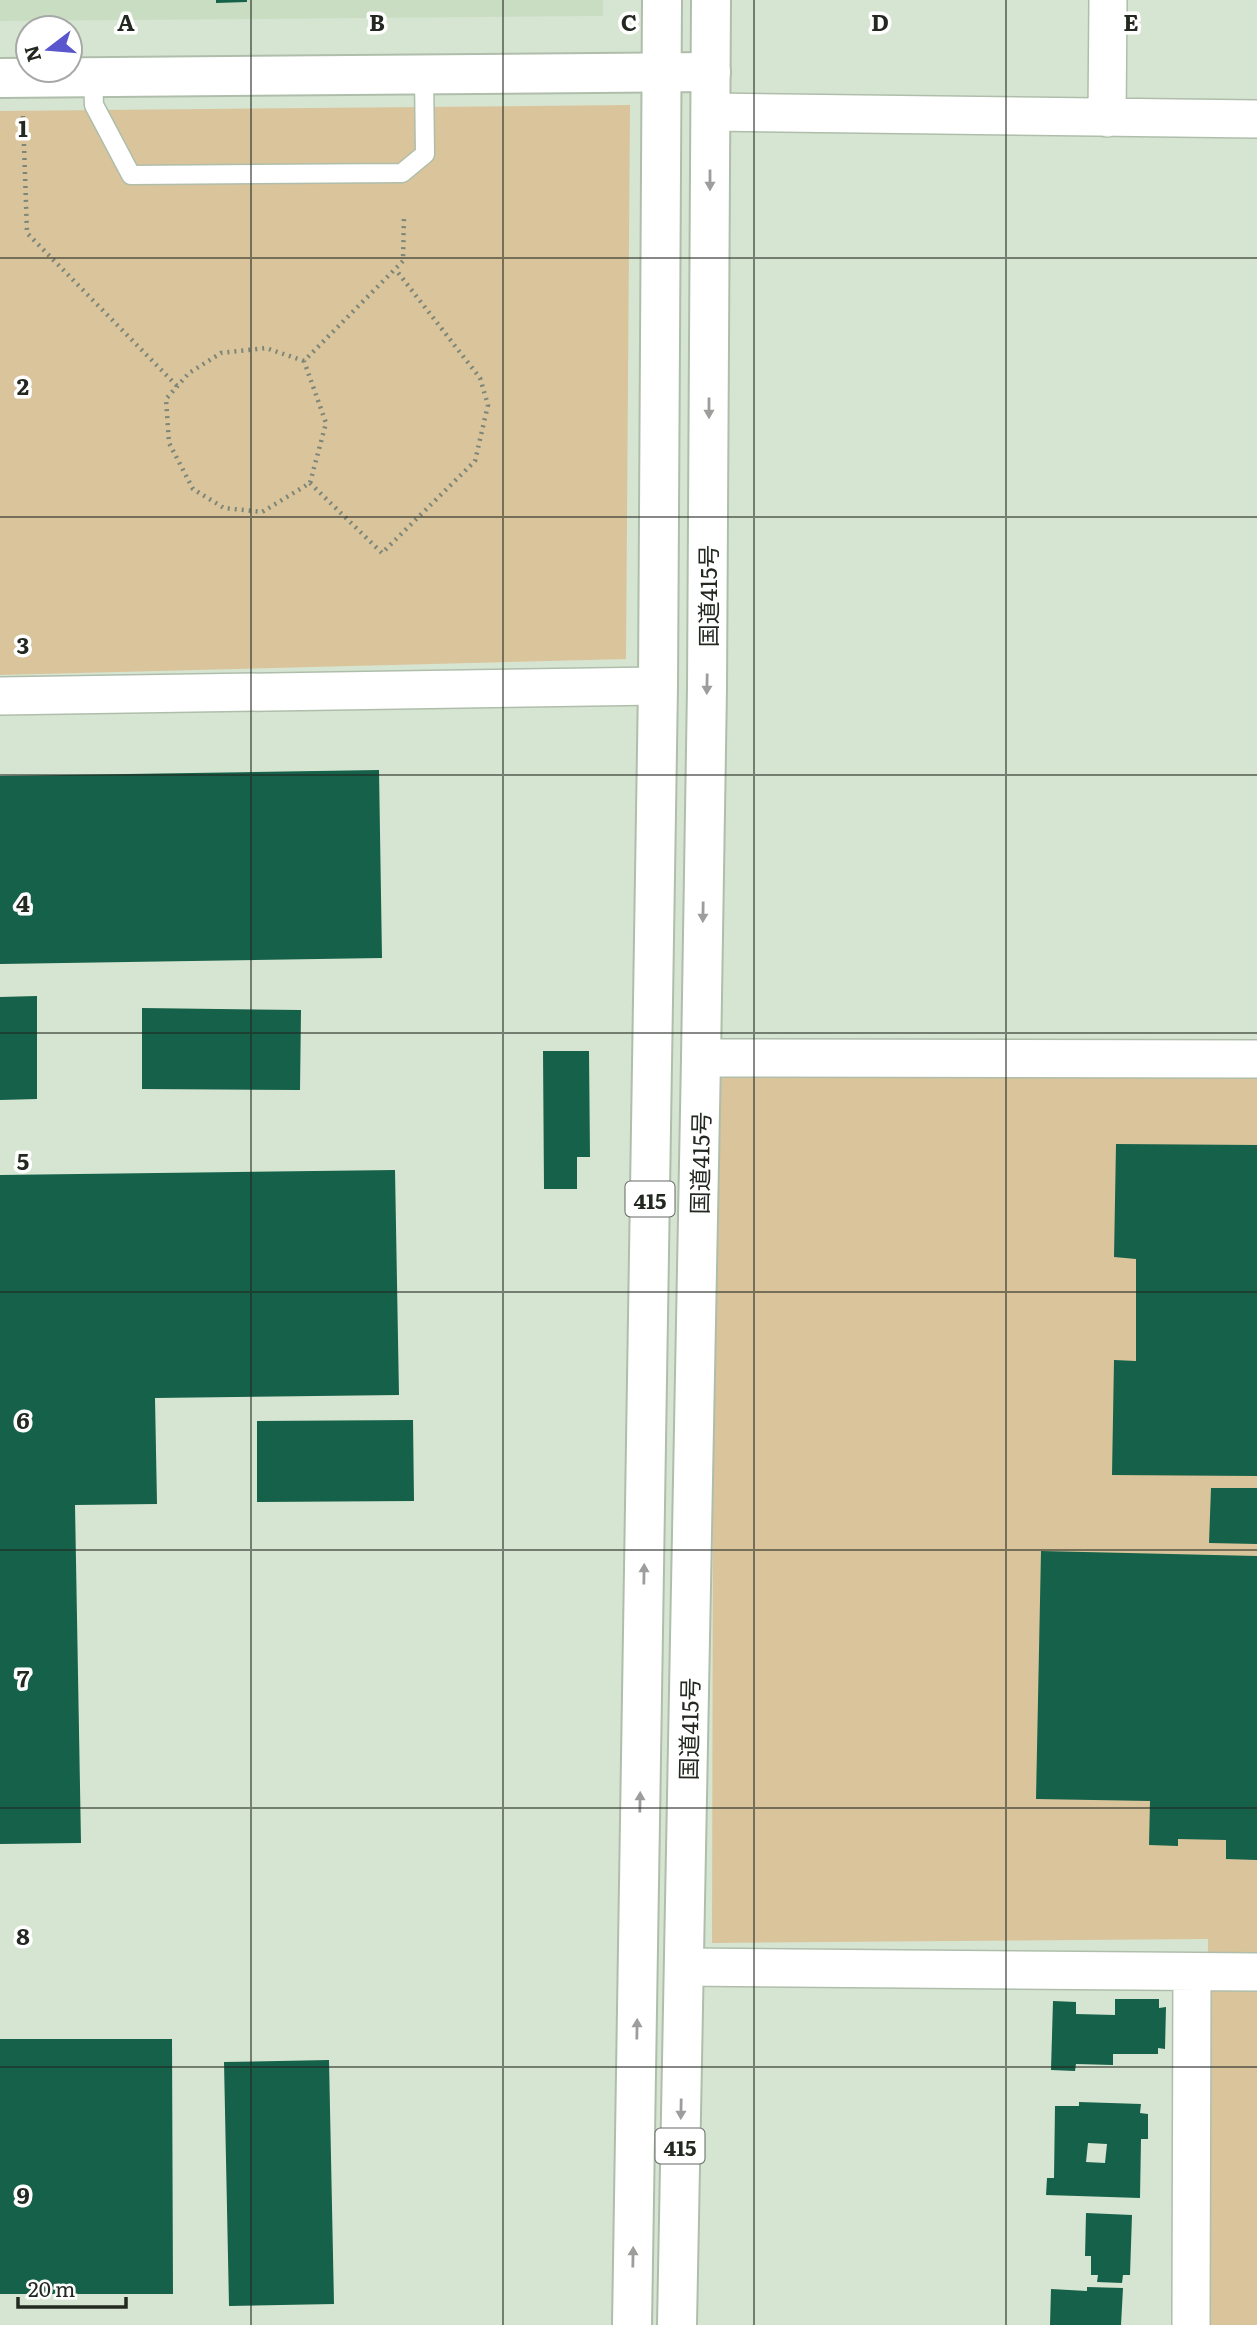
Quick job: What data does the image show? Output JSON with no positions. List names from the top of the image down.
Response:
{
  "streets": {
    "main road": ["国道415号", "415"]
  },
  "scale_bar": "20 m",
  "north": "left",
  "grid": {
    "columns": [
      "A",
      "B",
      "C",
      "D",
      "E"
    ],
    "rows": [
      "1",
      "2",
      "3",
      "4",
      "5",
      "6",
      "7",
      "8",
      "9"
    ]
  }
}
